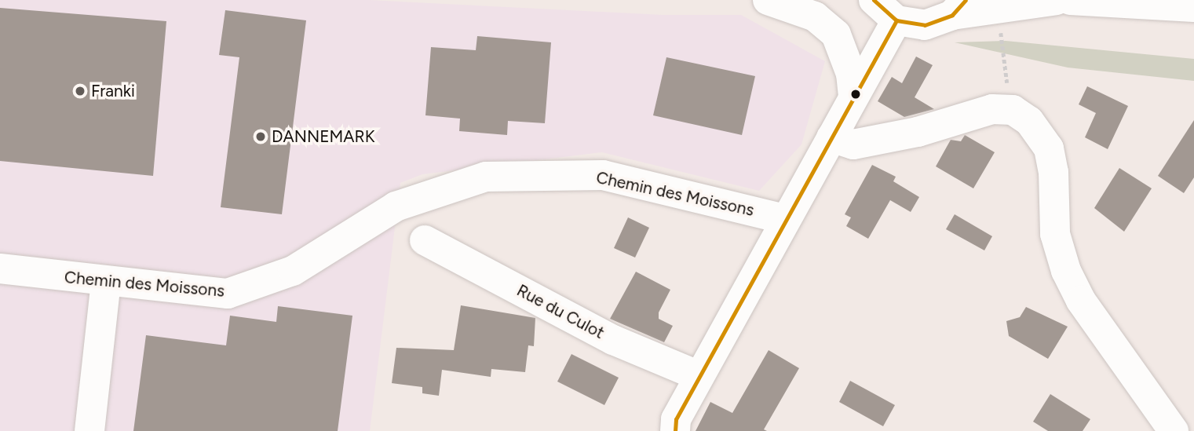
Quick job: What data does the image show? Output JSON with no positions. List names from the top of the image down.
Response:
{
  "streets": {
    "street": ["Chemin des Moissons", "Rue du Culot"]
  },
  "places": ["Franki", "DANNEMARK"]
}
